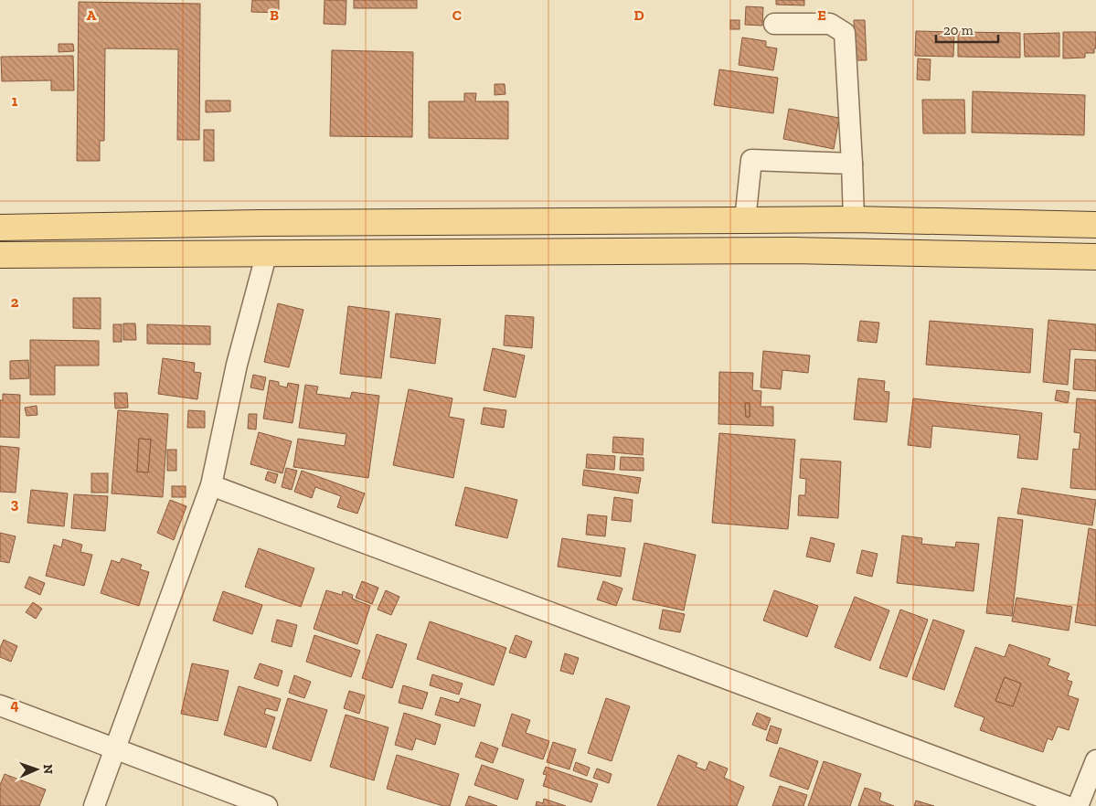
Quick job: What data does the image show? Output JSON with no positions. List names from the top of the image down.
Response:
{
  "scale_bar": "20 m",
  "north": "right",
  "grid": {
    "columns": [
      "A",
      "B",
      "C",
      "D",
      "E"
    ],
    "rows": [
      "1",
      "2",
      "3",
      "4"
    ]
  }
}
